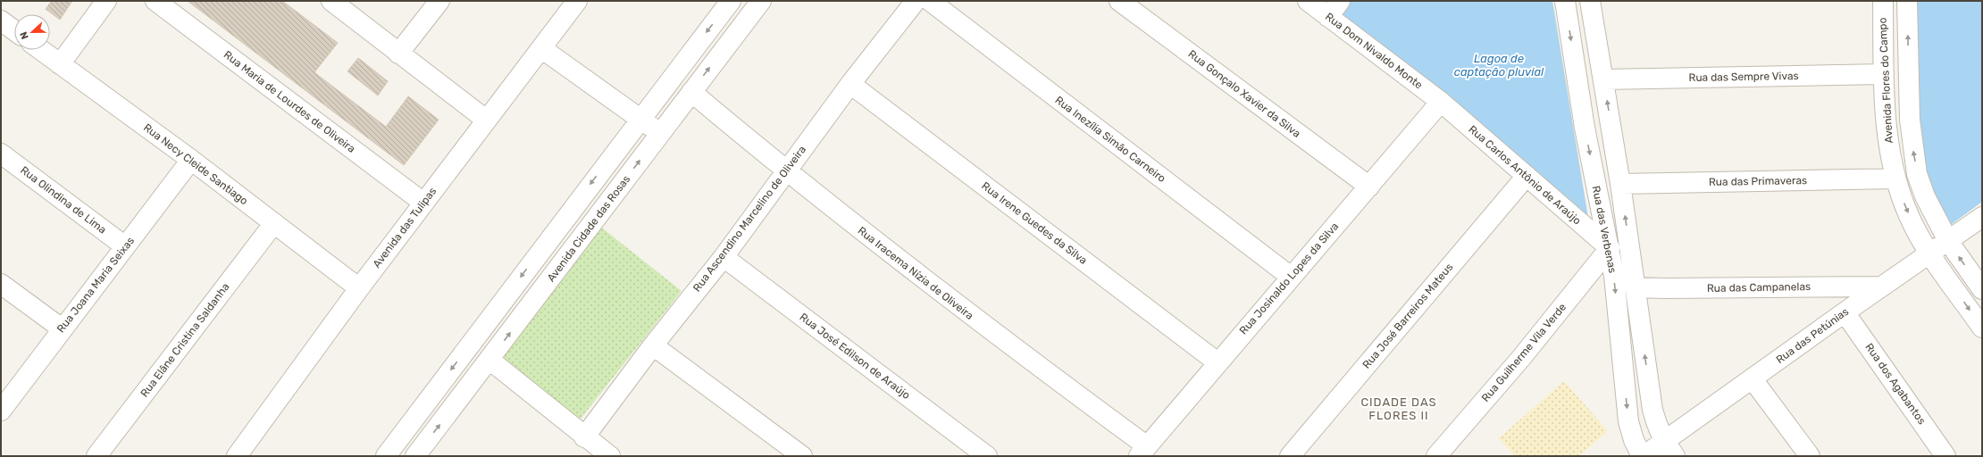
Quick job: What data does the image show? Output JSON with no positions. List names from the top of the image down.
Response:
{
  "streets": {
    "street": [
      "Rua Dom Nivaldo Monte",
      "Rua das Sempre Vivas",
      "Avenida Flores do Campo",
      "Rua Gonçalo Xavier da Silva",
      "Rua Maria de Lourdes de Oliveira",
      "Rua Inezília Simão Carneiro",
      "Rua Necy Cleide Santiago",
      "Rua Carlos Antônio de Araújo",
      "Rua das Primaveras",
      "Rua Olindina de Lima",
      "Rua Ascendino Marcelino de Oliveira",
      "Rua Irene Guedes da Silva",
      "Avenida das Tulipas",
      "Avenida Cidade das Rosas",
      "Rua das Verbenas",
      "Rua Iracema Nízia de Oliveira",
      "Rua Josinaldo Lopes da Silva",
      "Rua Joana Maria Seixas",
      "Rua das Campanelas",
      "Rua José Barreiros Mateus",
      "Rua das Petúnias",
      "Rua Elâne Cristina Saldanha",
      "Rua Guilherme Vila Verde",
      "Rua José Edilson de Araújo",
      "Rua dos Agabantos"
    ]
  },
  "crossings": [
    ["Rua Dom Nivaldo Monte", "Rua Carlos Antônio de Araújo"],
    ["Rua Dom Nivaldo Monte", "Rua Josinaldo Lopes da Silva"],
    ["Rua das Sempre Vivas", "Avenida Flores do Campo"],
    ["Rua das Sempre Vivas", "Rua das Verbenas"],
    ["Avenida Flores do Campo", "Rua das Primaveras"],
    ["Avenida Flores do Campo", "Rua das Petúnias"],
    ["Rua Gonçalo Xavier da Silva", "Rua Josinaldo Lopes da Silva"],
    ["Rua Maria de Lourdes de Oliveira", "Avenida das Tulipas"],
    ["Rua Inezília Simão Carneiro", "Rua Josinaldo Lopes da Silva"],
    ["Rua Necy Cleide Santiago", "Avenida das Tulipas"],
    ["Rua Necy Cleide Santiago", "Rua Joana Maria Seixas"],
    ["Rua Necy Cleide Santiago", "Rua Elâne Cristina Saldanha"],
    ["Rua Carlos Antônio de Araújo", "Rua das Verbenas"],
    ["Rua Carlos Antônio de Araújo", "Rua Josinaldo Lopes da Silva"],
    ["Rua Carlos Antônio de Araújo", "Rua José Barreiros Mateus"],
    ["Rua Carlos Antônio de Araújo", "Rua Guilherme Vila Verde"],
    ["Rua das Primaveras", "Rua das Verbenas"],
    ["Rua Olindina de Lima", "Rua Joana Maria Seixas"],
    ["Rua Ascendino Marcelino de Oliveira", "Rua Irene Guedes da Silva"],
    ["Rua Ascendino Marcelino de Oliveira", "Rua Iracema Nízia de Oliveira"],
    ["Rua Ascendino Marcelino de Oliveira", "Rua José Edilson de Araújo"],
    ["Rua Irene Guedes da Silva", "Rua Josinaldo Lopes da Silva"],
    ["Avenida Cidade das Rosas", "Rua Iracema Nízia de Oliveira"],
    ["Rua das Verbenas", "Rua das Campanelas"],
    ["Rua das Verbenas", "Rua das Petúnias"],
    ["Rua das Verbenas", "Rua Guilherme Vila Verde"],
    ["Rua Iracema Nízia de Oliveira", "Rua Josinaldo Lopes da Silva"],
    ["Rua das Campanelas", "Rua das Petúnias"],
    ["Rua das Petúnias", "Rua dos Agabantos"]
  ],
  "districts": ["CIDADE DAS FLORES II"],
  "water": ["Lagoa de captação pluvial"],
  "north": "left"
}
